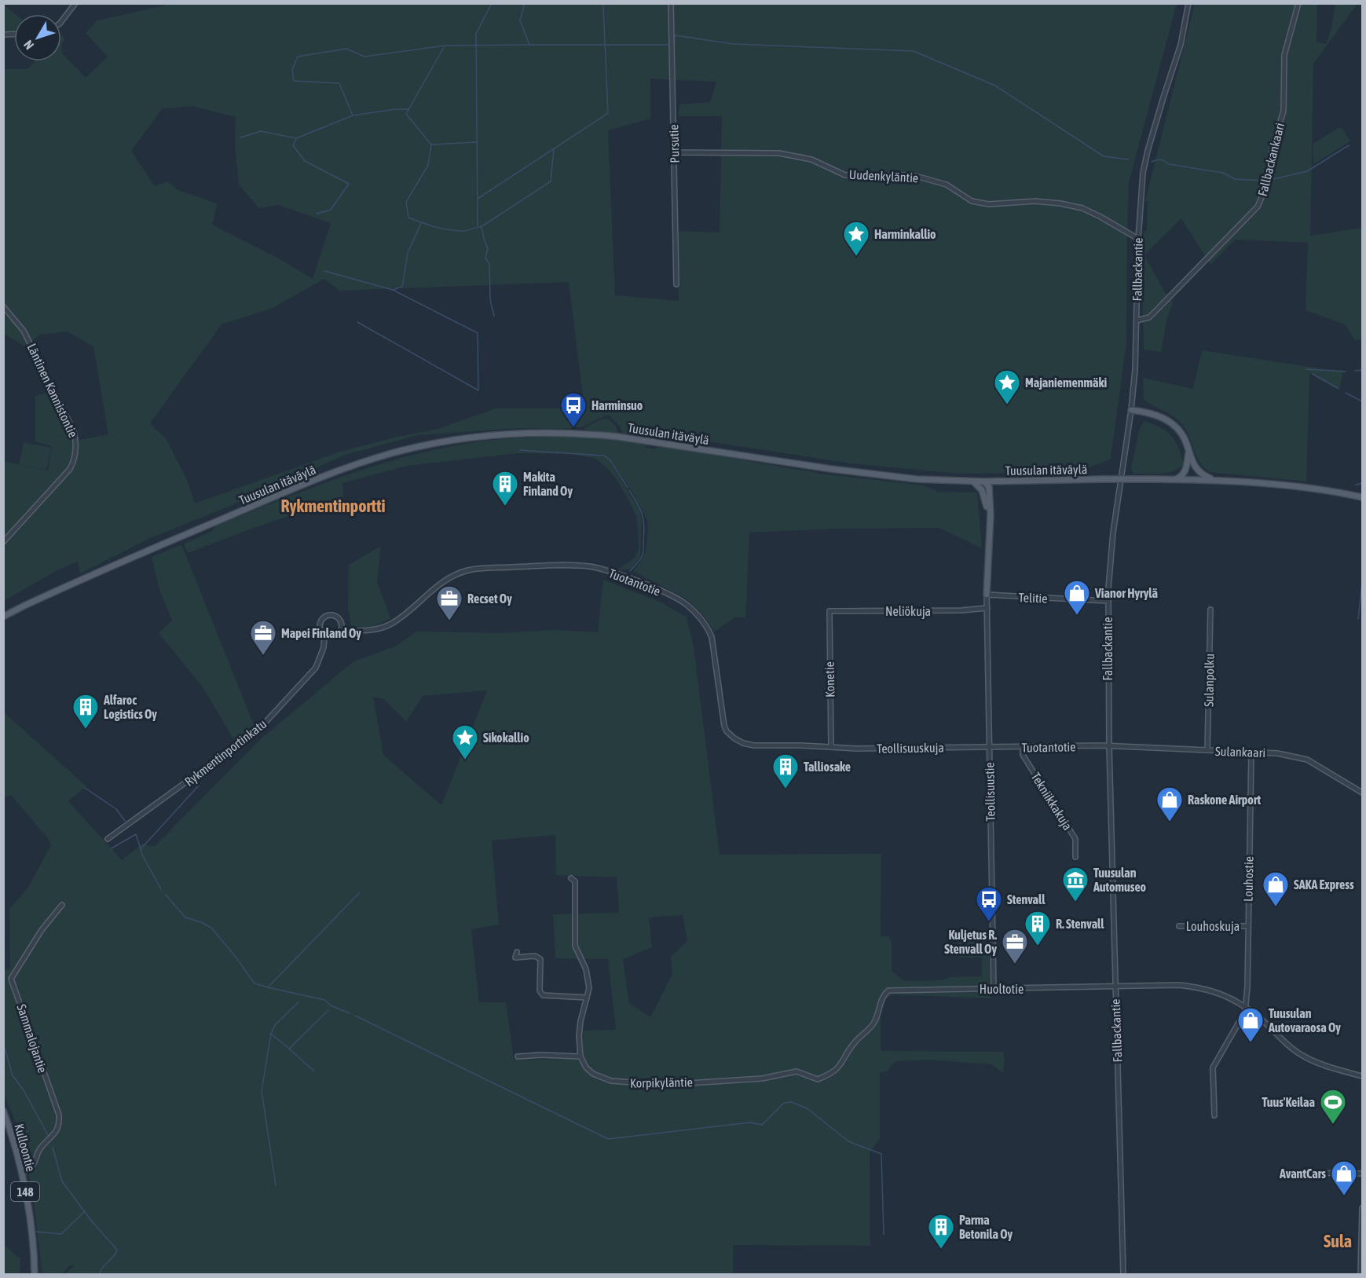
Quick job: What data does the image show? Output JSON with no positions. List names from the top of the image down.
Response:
{
  "streets": {
    "main road": ["Tuusulan itäväylä", "Kulloontie", "148"],
    "street": [
      "Pursutie",
      "Fallbackankaari",
      "Uudenkyläntie",
      "Fallbackantie",
      "Läntinen Kannistontie",
      "Tuotantotie",
      "Telitie",
      "Neliökuja",
      "Konetie",
      "Sulanpolku",
      "Teollisuuskuja",
      "Sulankaari",
      "Rykmentinportinkatu",
      "Teollisuustie",
      "Tekniikkakuja",
      "Louhostie",
      "Louhoskuja",
      "Huoltotie",
      "Sammalojantie",
      "Korpikyläntie"
    ]
  },
  "crossings": [
    ["Pursutie", "Uudenkyläntie"],
    ["Fallbackankaari", "Fallbackantie"],
    ["Uudenkyläntie", "Fallbackantie"],
    ["Fallbackantie", "Tuotantotie"],
    ["Fallbackantie", "Telitie"],
    ["Fallbackantie", "Sulankaari"],
    ["Fallbackantie", "Huoltotie"],
    ["Tuotantotie", "Konetie"],
    ["Tuotantotie", "Teollisuuskuja"],
    ["Tuotantotie", "Sulankaari"],
    ["Tuotantotie", "Rykmentinportinkatu"],
    ["Tuotantotie", "Teollisuustie"],
    ["Tuotantotie", "Tekniikkakuja"],
    ["Telitie", "Teollisuustie"],
    ["Neliökuja", "Konetie"],
    ["Neliökuja", "Teollisuustie"],
    ["Konetie", "Teollisuuskuja"],
    ["Sulanpolku", "Sulankaari"],
    ["Teollisuuskuja", "Teollisuustie"],
    ["Sulankaari", "Louhostie"],
    ["Teollisuustie", "Huoltotie"],
    ["Louhostie", "Louhoskuja"],
    ["Louhostie", "Huoltotie"],
    ["Huoltotie", "Korpikyläntie"],
    ["Sammalojantie", "Kulloontie"]
  ],
  "districts": ["Rykmentinportti", "Sula"],
  "places": {
    "place": ["Harminkallio", "Majaniemenmäki", "Sikokallio"],
    "bus stop": ["Harminsuo", "Stenvall"],
    "building": [
      "Makita Finland Oy",
      "Alfaroc Logistics Oy",
      "Talliosake",
      "R. Stenvall",
      "Parma Betonila Oy"
    ],
    "shop": [
      "Vianor Hyrylä",
      "Raskone Airport",
      "SAKA Express",
      "Tuusulan Autovaraosa Oy",
      "AvantCars"
    ],
    "office": ["Recset Oy", "Mapei Finland Oy", "Kuljetus R. Stenvall Oy"],
    "museum": ["Tuusulan Automuseo"],
    "sports": ["Tuus'Keilaa"]
  },
  "north": "bottom left"
}
